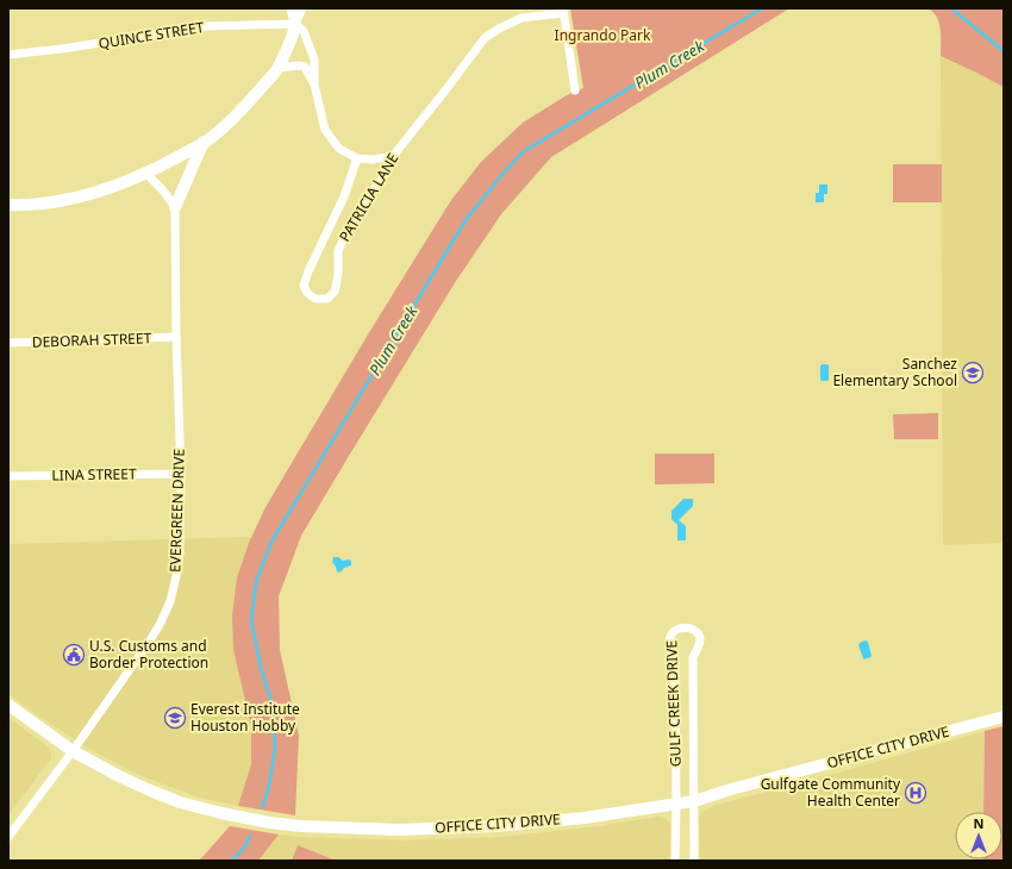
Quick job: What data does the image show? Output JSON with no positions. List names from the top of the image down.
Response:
{
  "streets": {
    "street": [
      "QUINCE STREET",
      "PATRICIA LANE",
      "DEBORAH STREET",
      "LINA STREET",
      "EVERGREEN DRIVE",
      "GULF CREEK DRIVE",
      "OFFICE CITY DRIVE"
    ]
  },
  "crossings": [
    ["DEBORAH STREET", "EVERGREEN DRIVE"],
    ["LINA STREET", "EVERGREEN DRIVE"],
    ["EVERGREEN DRIVE", "OFFICE CITY DRIVE"],
    ["GULF CREEK DRIVE", "OFFICE CITY DRIVE"]
  ],
  "water": ["Plum Creek"],
  "parks": ["Ingrando Park"],
  "places": {
    "school or university": ["Sanchez Elementary School", "Everest Institute Houston Hobby"],
    "public building": ["U.S. Customs and Border Protection"],
    "hospital": ["Gulfgate Community Health Center"]
  },
  "north": "top"
}
